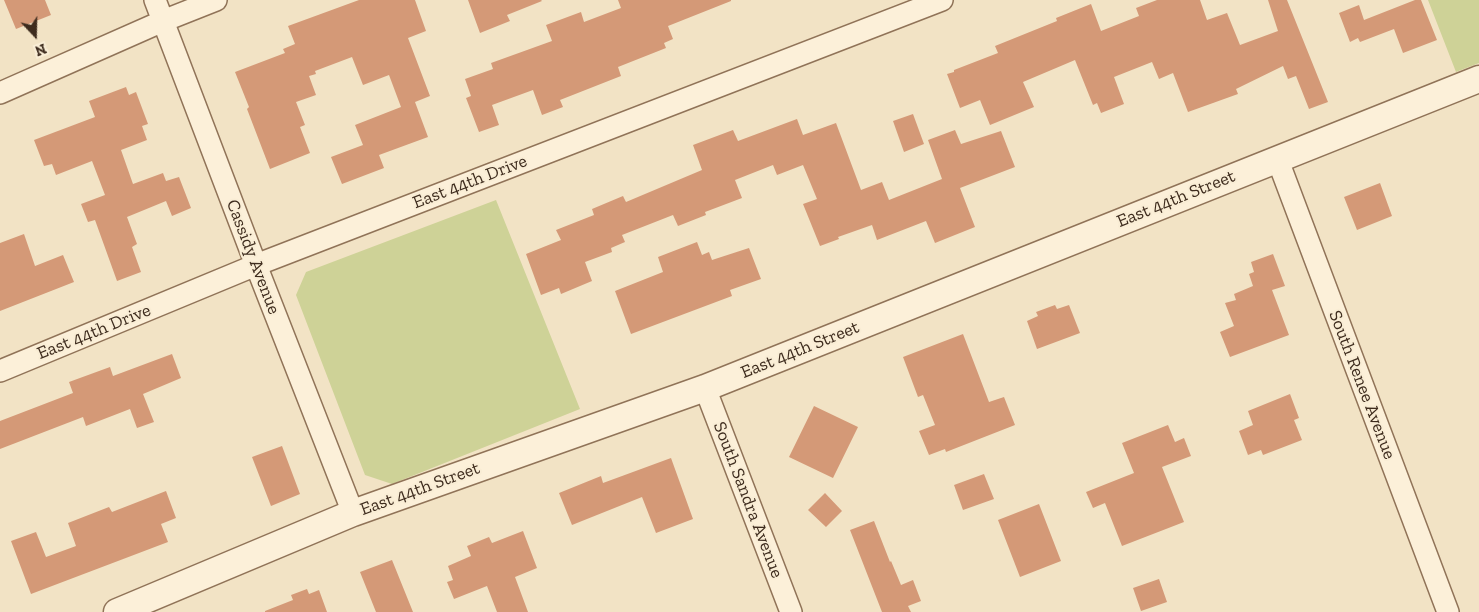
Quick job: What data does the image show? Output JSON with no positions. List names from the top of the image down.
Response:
{
  "streets": {
    "street": [
      "East 44th Drive",
      "East 44th Street",
      "Cassidy Avenue",
      "South Renee Avenue",
      "South Sandra Avenue"
    ]
  },
  "crossings": [
    ["East 44th Drive", "Cassidy Avenue"],
    ["East 44th Street", "Cassidy Avenue"],
    ["East 44th Street", "South Renee Avenue"],
    ["East 44th Street", "South Sandra Avenue"]
  ],
  "north": "bottom"
}
